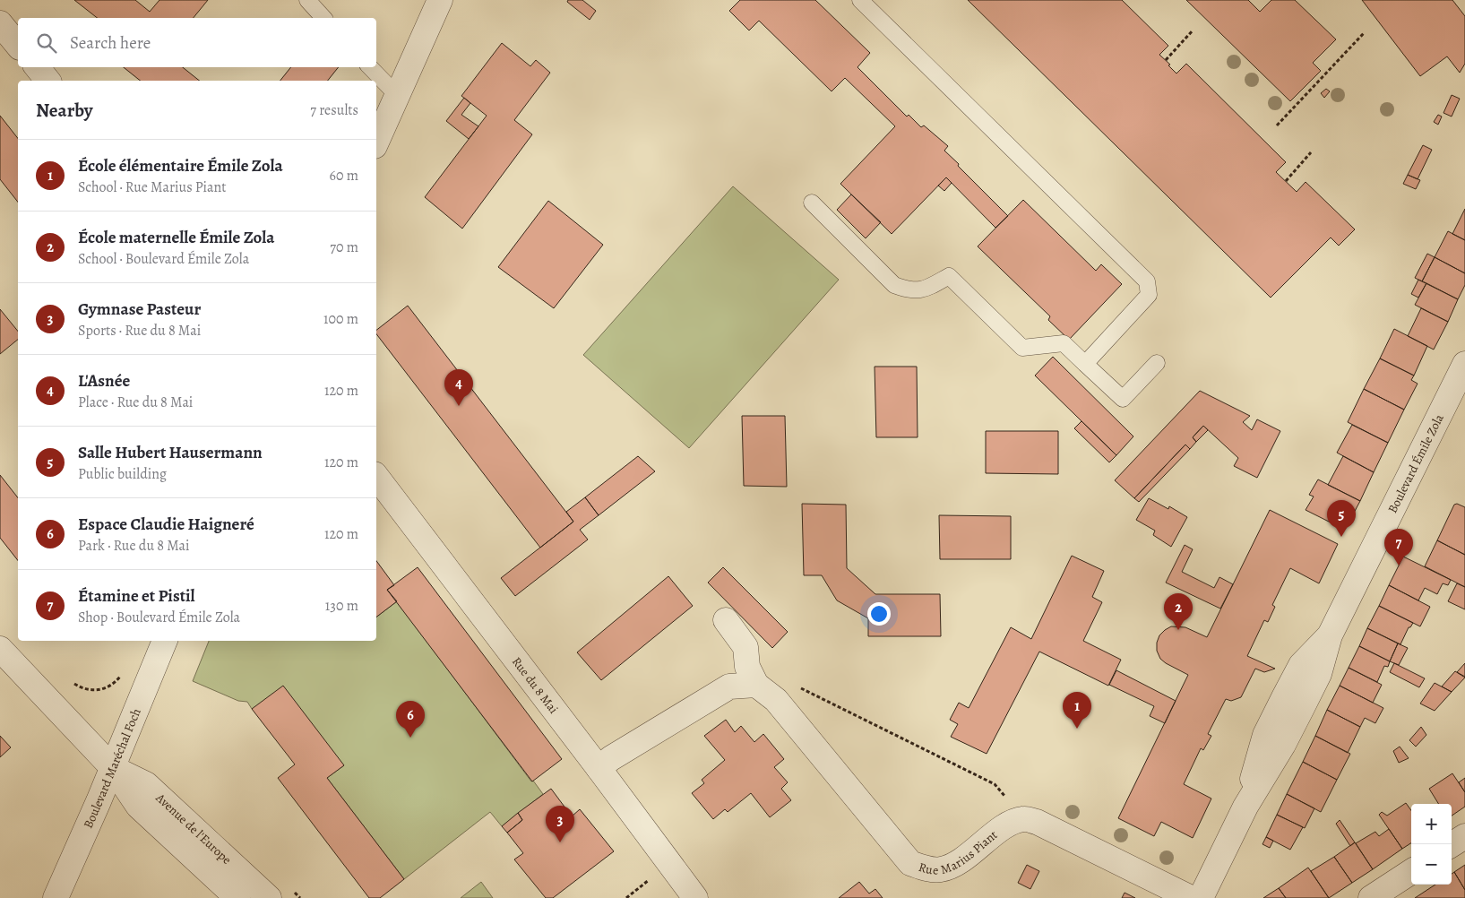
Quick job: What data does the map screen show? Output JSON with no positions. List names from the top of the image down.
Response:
{
  "streets": {
    "street": [
      "Boulevard Émile Zola",
      "Rue du 8 Mai",
      "Boulevard Maréchal Foch",
      "Avenue de l'Europe",
      "Rue Marius Piant"
    ]
  },
  "crossings": [
    ["Boulevard Maréchal Foch", "Avenue de l'Europe"]
  ],
  "page": {
    "search": "Search here",
    "heading": ["Nearby", "7 results"],
    "list": [
      {
        "mark": "1",
        "name": "École élémentaire Émile Zola",
        "note": "School · Rue Marius Piant",
        "value": "60 m"
      },
      {
        "mark": "2",
        "name": "École maternelle Émile Zola",
        "note": "School · Boulevard Émile Zola",
        "value": "70 m"
      },
      {
        "mark": "3",
        "name": "Gymnase Pasteur",
        "note": "Sports · Rue du 8 Mai",
        "value": "100 m"
      },
      {
        "mark": "4",
        "name": "L'Asnée",
        "note": "Place · Rue du 8 Mai",
        "value": "120 m"
      },
      {
        "mark": "5",
        "name": "Salle Hubert Hausermann",
        "note": "Public building",
        "value": "120 m"
      },
      {
        "mark": "6",
        "name": "Espace Claudie Haigneré",
        "note": "Park · Rue du 8 Mai",
        "value": "120 m"
      },
      {
        "mark": "7",
        "name": "Étamine et Pistil",
        "note": "Shop · Boulevard Émile Zola",
        "value": "130 m"
      }
    ],
    "pins": [
      "4",
      "5",
      "7",
      "2",
      "1",
      "6",
      "3"
    ],
    "map_buttons": ["+", "−"]
  }
}
